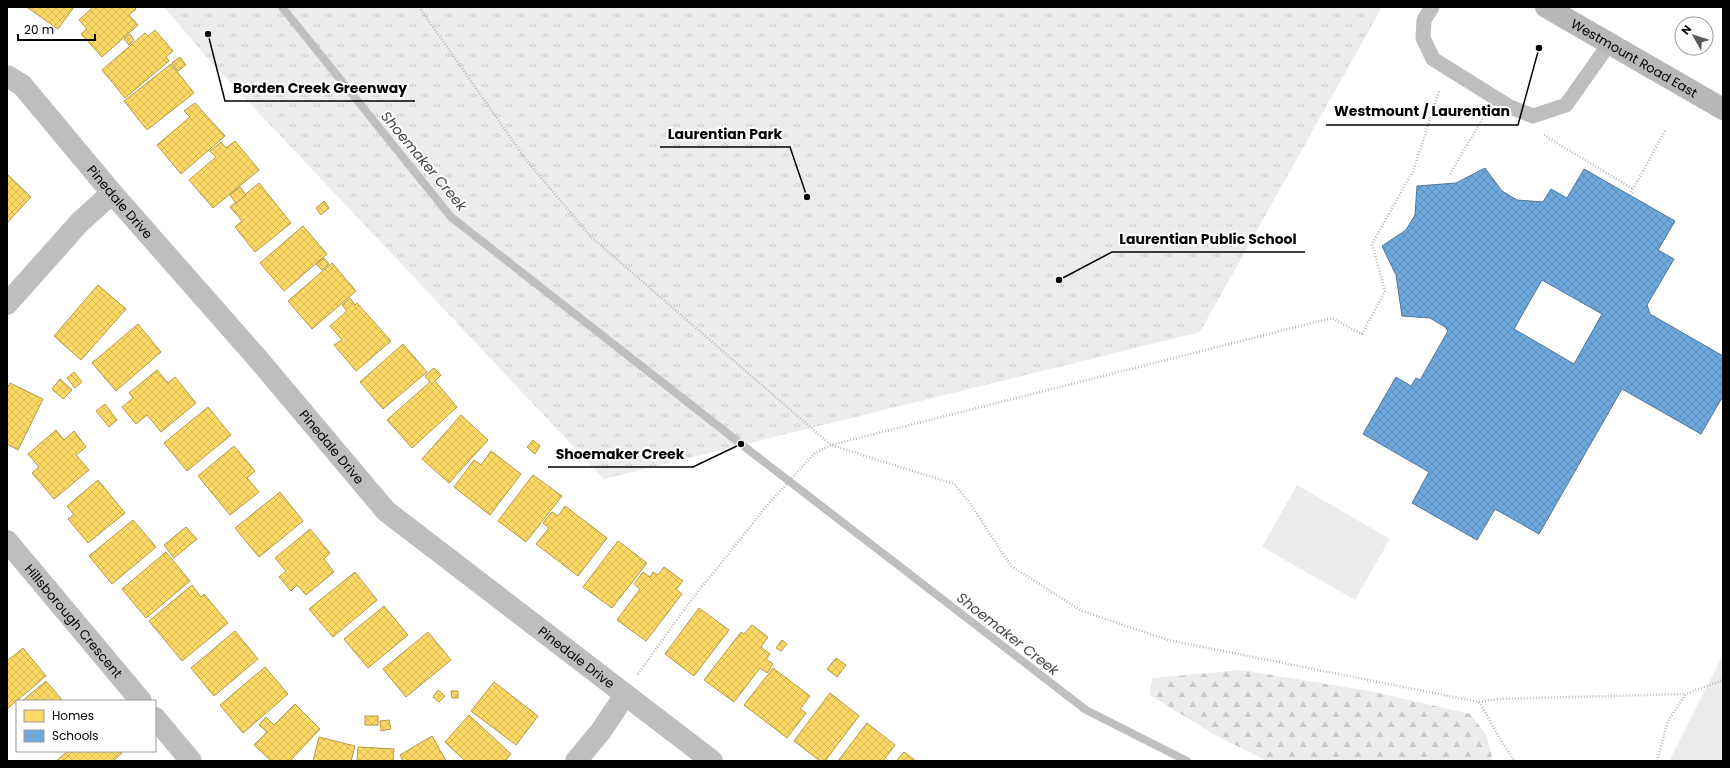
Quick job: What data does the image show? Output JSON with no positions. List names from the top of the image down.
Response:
{
  "streets": {
    "main road": ["Westmount Road East"],
    "street": ["Pinedale Drive", "Hillsborough Crescent"]
  },
  "water": ["Shoemaker Creek"],
  "places": [
    "Borden Creek Greenway",
    "Westmount / Laurentian",
    "Laurentian Park",
    "Laurentian Public School",
    "Shoemaker Creek"
  ],
  "legend": ["Homes", "Schools"],
  "scale_bar": "20 m",
  "north": "top left"
}
